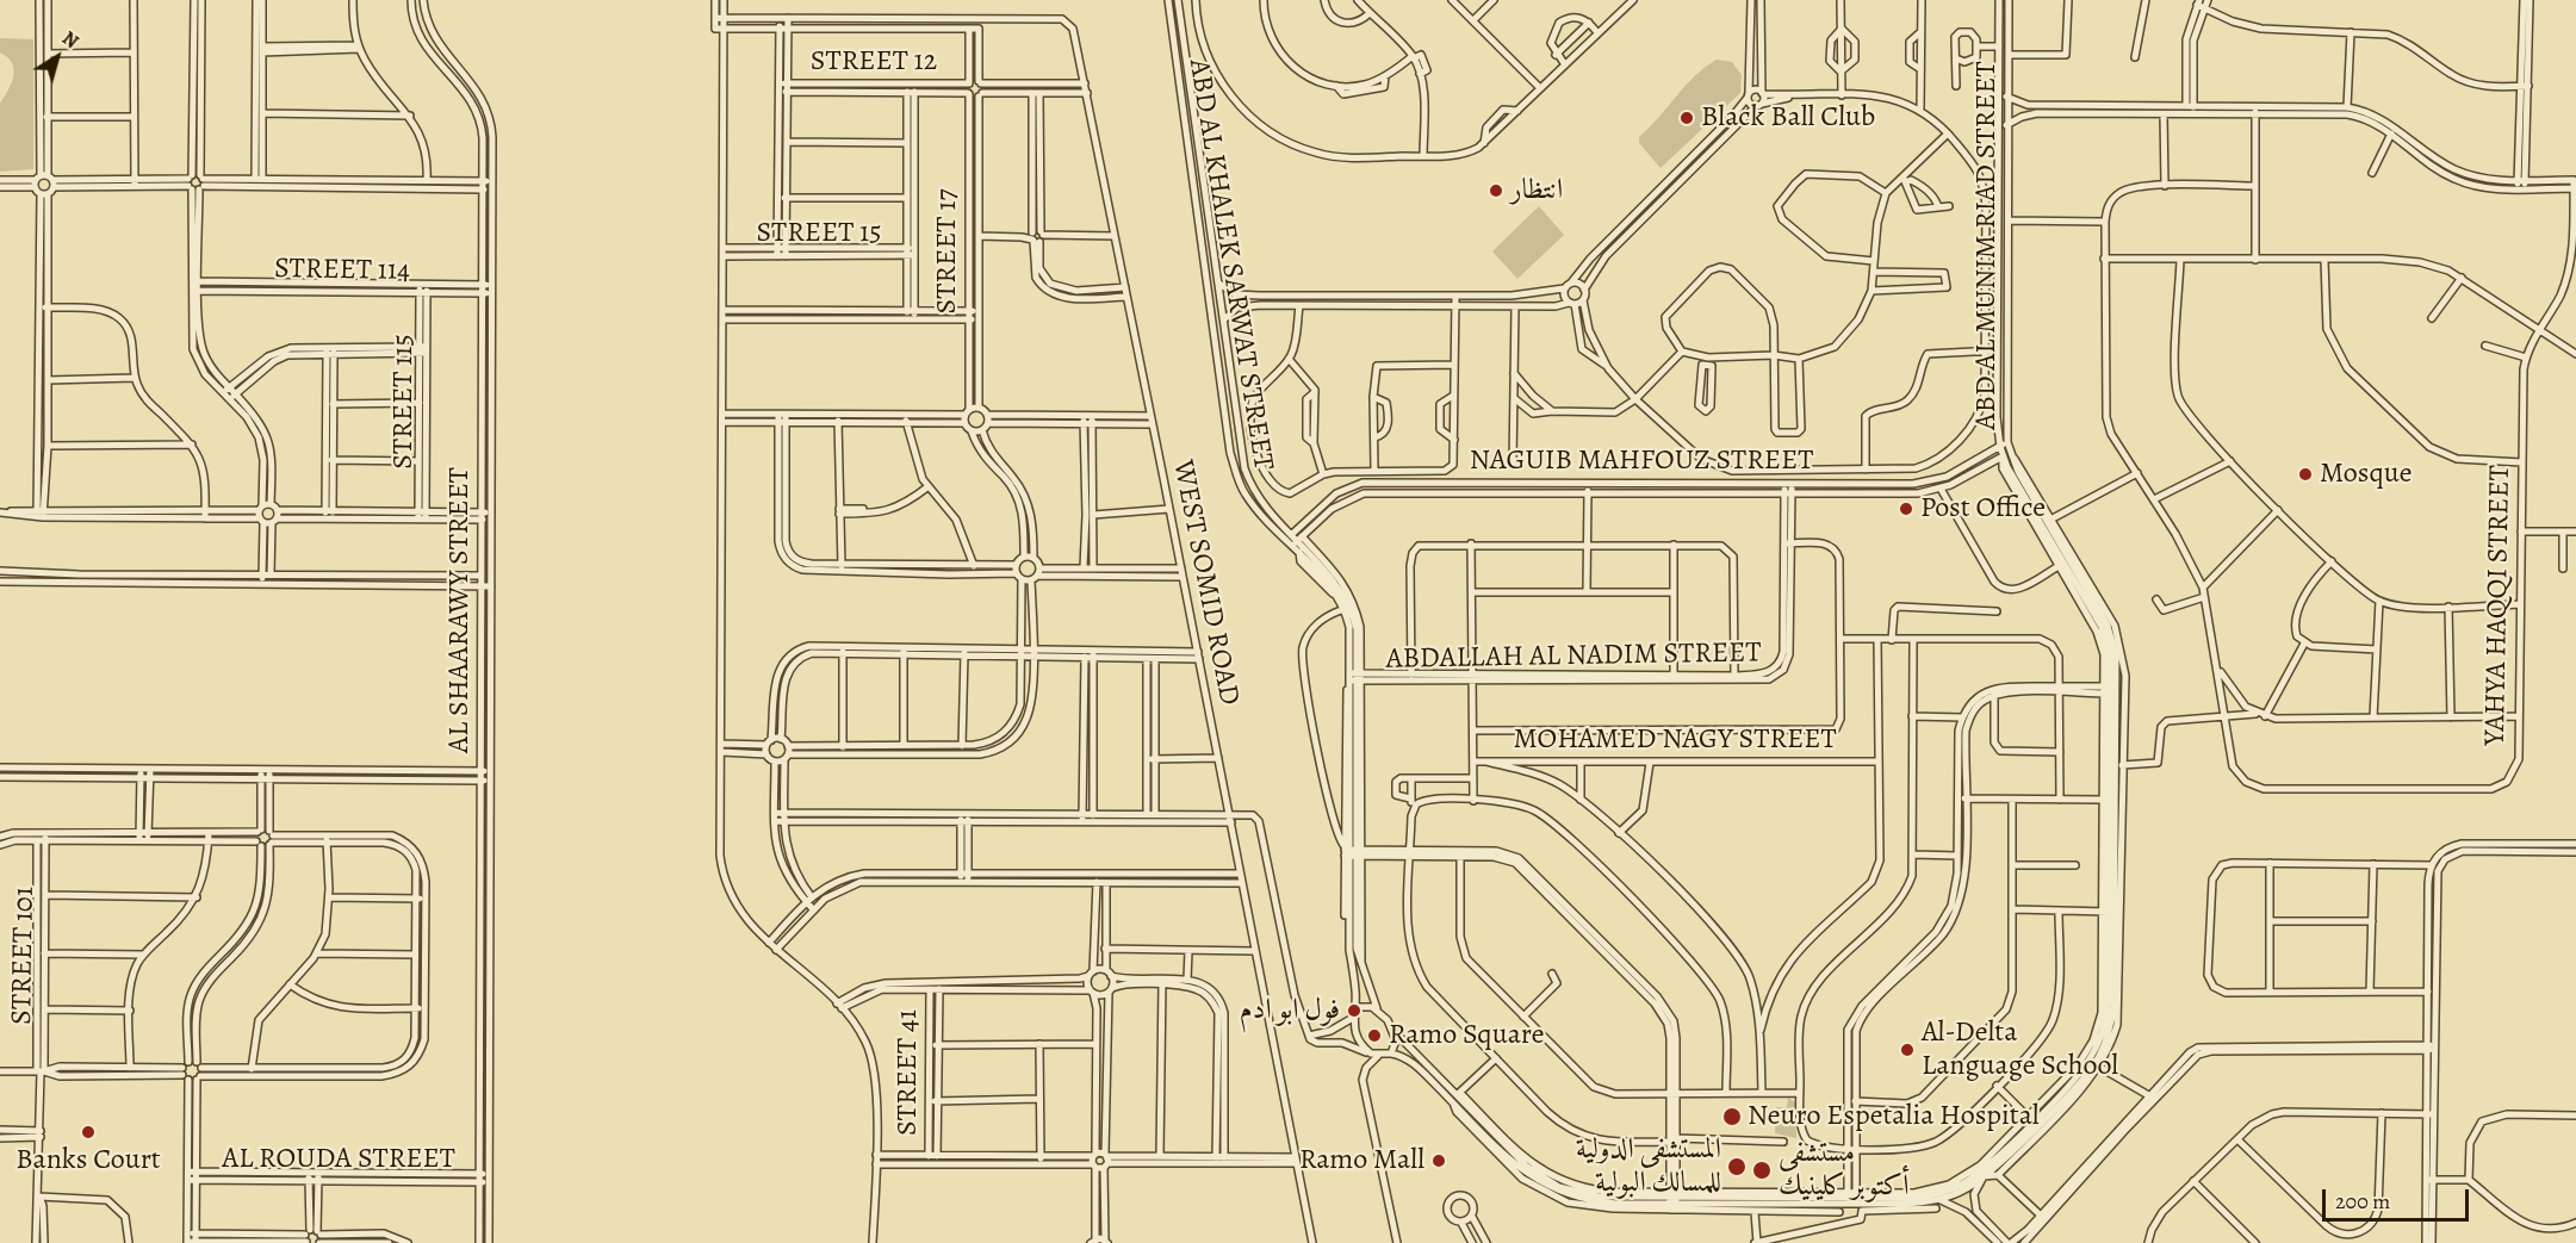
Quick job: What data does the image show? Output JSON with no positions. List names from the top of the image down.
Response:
{
  "streets": {
    "street": [
      "STREET 12",
      "STREET 15",
      "ABD AL MUNIM RIAD STREET",
      "STREET 17",
      "ABD AL KHALEK SARWAT STREET",
      "STREET 114",
      "STREET 115",
      "NAGUIB MAHFOUZ STREET",
      "WEST SOMID ROAD",
      "YAHYA HAQQI STREET",
      "AL SHAARAWY STREET",
      "ABDALLAH AL NADIM STREET",
      "MOHAMED NAGY STREET",
      "STREET 101",
      "STREET 41",
      "AL ROUDA STREET"
    ]
  },
  "crossings": [
    ["STREET 12", "STREET 17"],
    ["ABD AL MUNIM RIAD STREET", "ABD AL KHALEK SARWAT STREET"],
    ["ABD AL MUNIM RIAD STREET", "NAGUIB MAHFOUZ STREET"],
    ["ABD AL KHALEK SARWAT STREET", "NAGUIB MAHFOUZ STREET"],
    ["ABD AL KHALEK SARWAT STREET", "ABDALLAH AL NADIM STREET"],
    ["STREET 114", "STREET 115"],
    ["STREET 114", "AL SHAARAWY STREET"],
    ["NAGUIB MAHFOUZ STREET", "ABDALLAH AL NADIM STREET"],
    ["AL SHAARAWY STREET", "AL ROUDA STREET"]
  ],
  "places": [
    "Black Ball Club",
    "انتظار",
    "Mosque",
    "Post Office",
    "فول ابو ادم",
    "Ramo Square",
    "Al-Delta Language School",
    "Neuro Espetalia Hospital",
    "Banks Court",
    "Ramo Mall",
    "المستشفى الدولية للمسالك البولية",
    "مستشفى أكتوبر كلينيك"
  ],
  "scale_bar": "200 m",
  "north": "top right"
}
